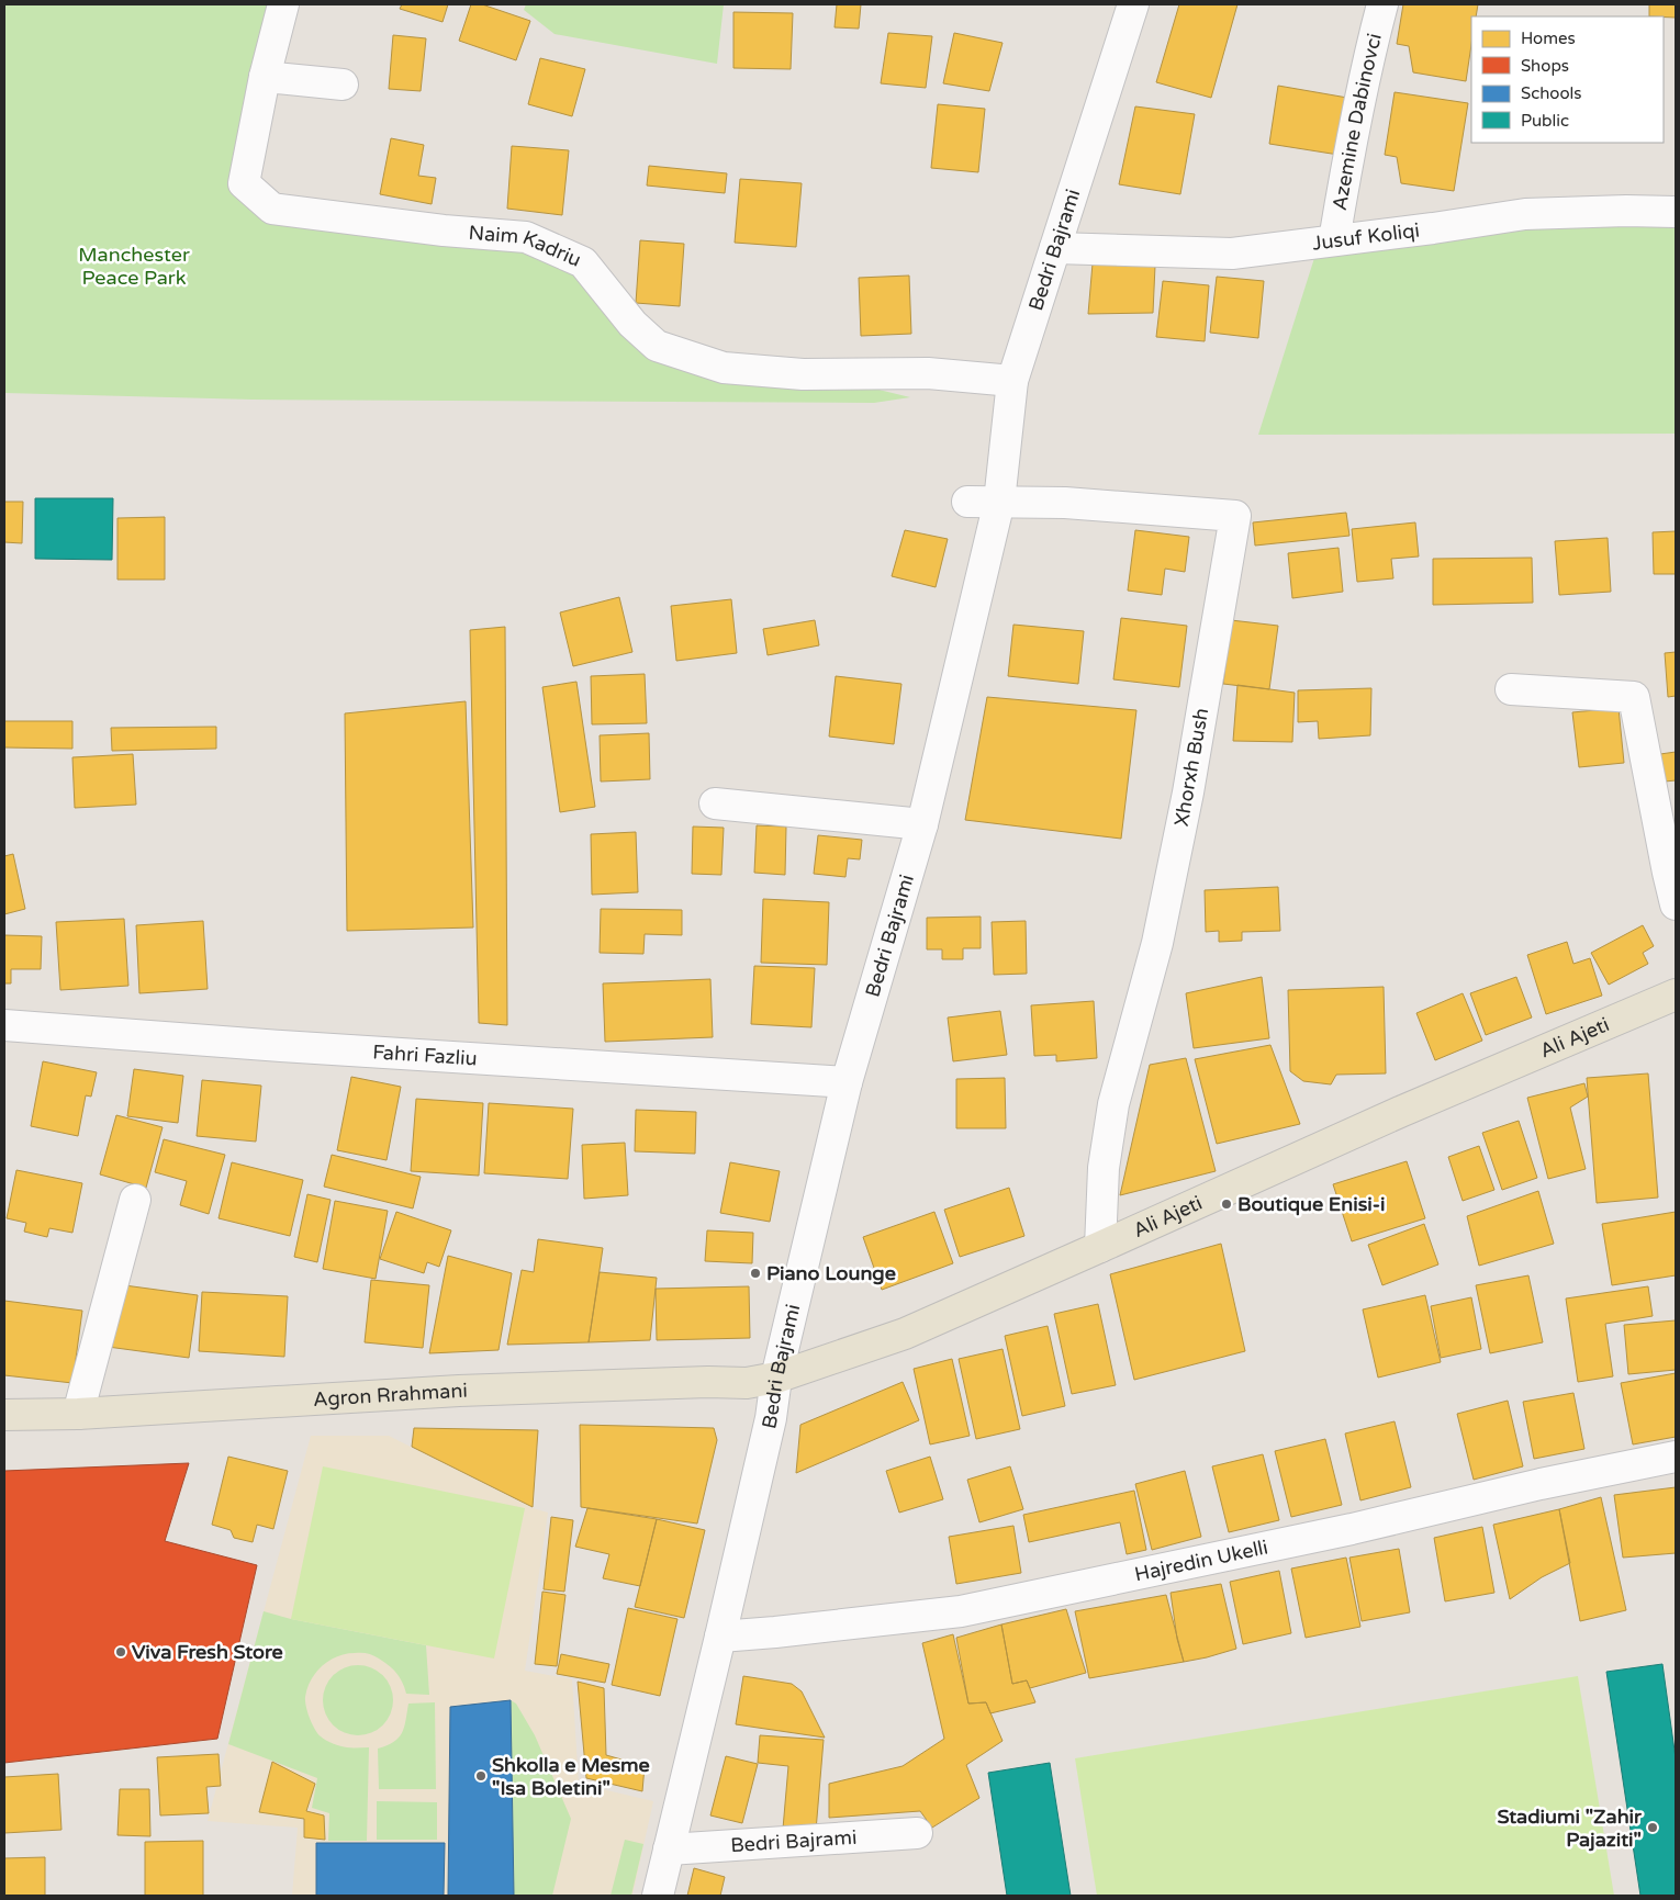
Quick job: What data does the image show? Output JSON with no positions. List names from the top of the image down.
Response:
{
  "streets": {
    "main road": ["Ali Ajeti", "Agron Rrahmani"],
    "street": [
      "Azemine Dabinovci",
      "Jusuf Koliqi",
      "Naim Kadriu",
      "Bedri Bajrami",
      "Xhorxh Bush",
      "Fahri Fazliu",
      "Hajredin Ukelli"
    ]
  },
  "crossings": [
    ["Azemine Dabinovci", "Jusuf Koliqi"],
    ["Jusuf Koliqi", "Bedri Bajrami"],
    ["Naim Kadriu", "Bedri Bajrami"],
    ["Bedri Bajrami", "Xhorxh Bush"],
    ["Bedri Bajrami", "Ali Ajeti"],
    ["Bedri Bajrami", "Fahri Fazliu"],
    ["Bedri Bajrami", "Agron Rrahmani"],
    ["Bedri Bajrami", "Hajredin Ukelli"],
    ["Xhorxh Bush", "Ali Ajeti"],
    ["Ali Ajeti", "Agron Rrahmani"]
  ],
  "parks": ["Manchester Peace Park"],
  "places": [
    "Boutique Enisi-i",
    "Piano Lounge",
    "Viva Fresh Store",
    "Shkolla e Mesme \"Isa Boletini\"",
    "Stadiumi \"Zahir Pajaziti\""
  ],
  "legend": [
    "Homes",
    "Shops",
    "Schools",
    "Public"
  ]
}
